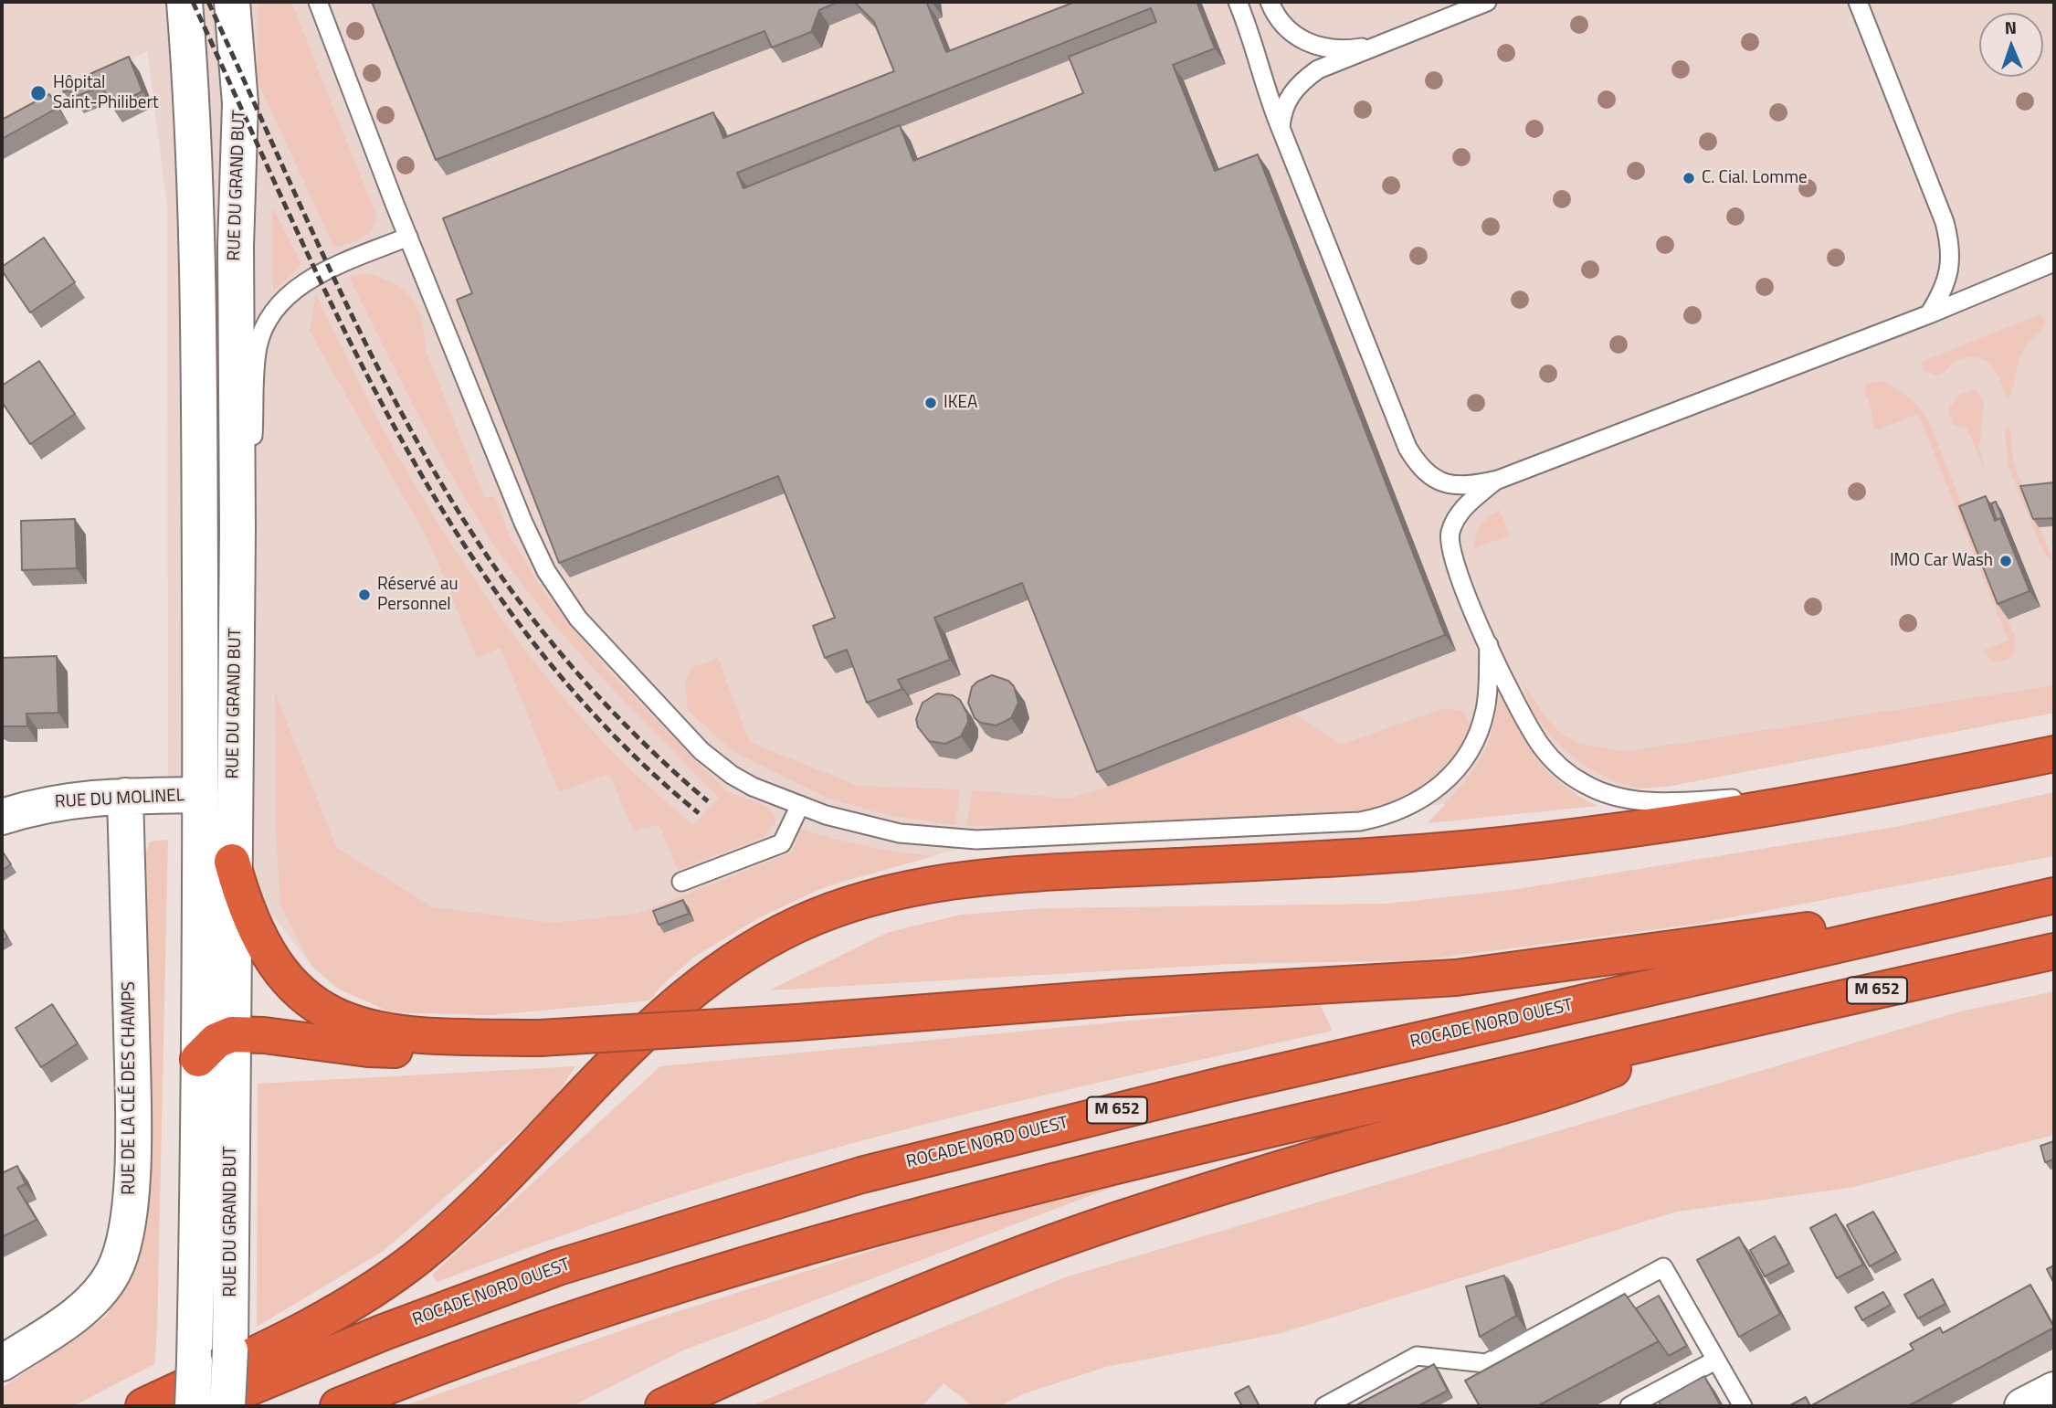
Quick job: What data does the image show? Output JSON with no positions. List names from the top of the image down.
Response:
{
  "streets": {
    "highway": ["M 652", "ROCADE NORD OUEST"],
    "main road": ["RUE DU GRAND BUT", "RUE DU MOLINEL", "RUE DE LA CLÉ DES CHAMPS"]
  },
  "crossings": [
    ["RUE DU GRAND BUT", "RUE DU MOLINEL"],
    ["RUE DU MOLINEL", "RUE DE LA CLÉ DES CHAMPS"]
  ],
  "places": [
    "Hôpital Saint-Philibert",
    "C. Cial. Lomme",
    "IKEA",
    "IMO Car Wash",
    "Réservé au Personnel"
  ],
  "north": "top"
}
